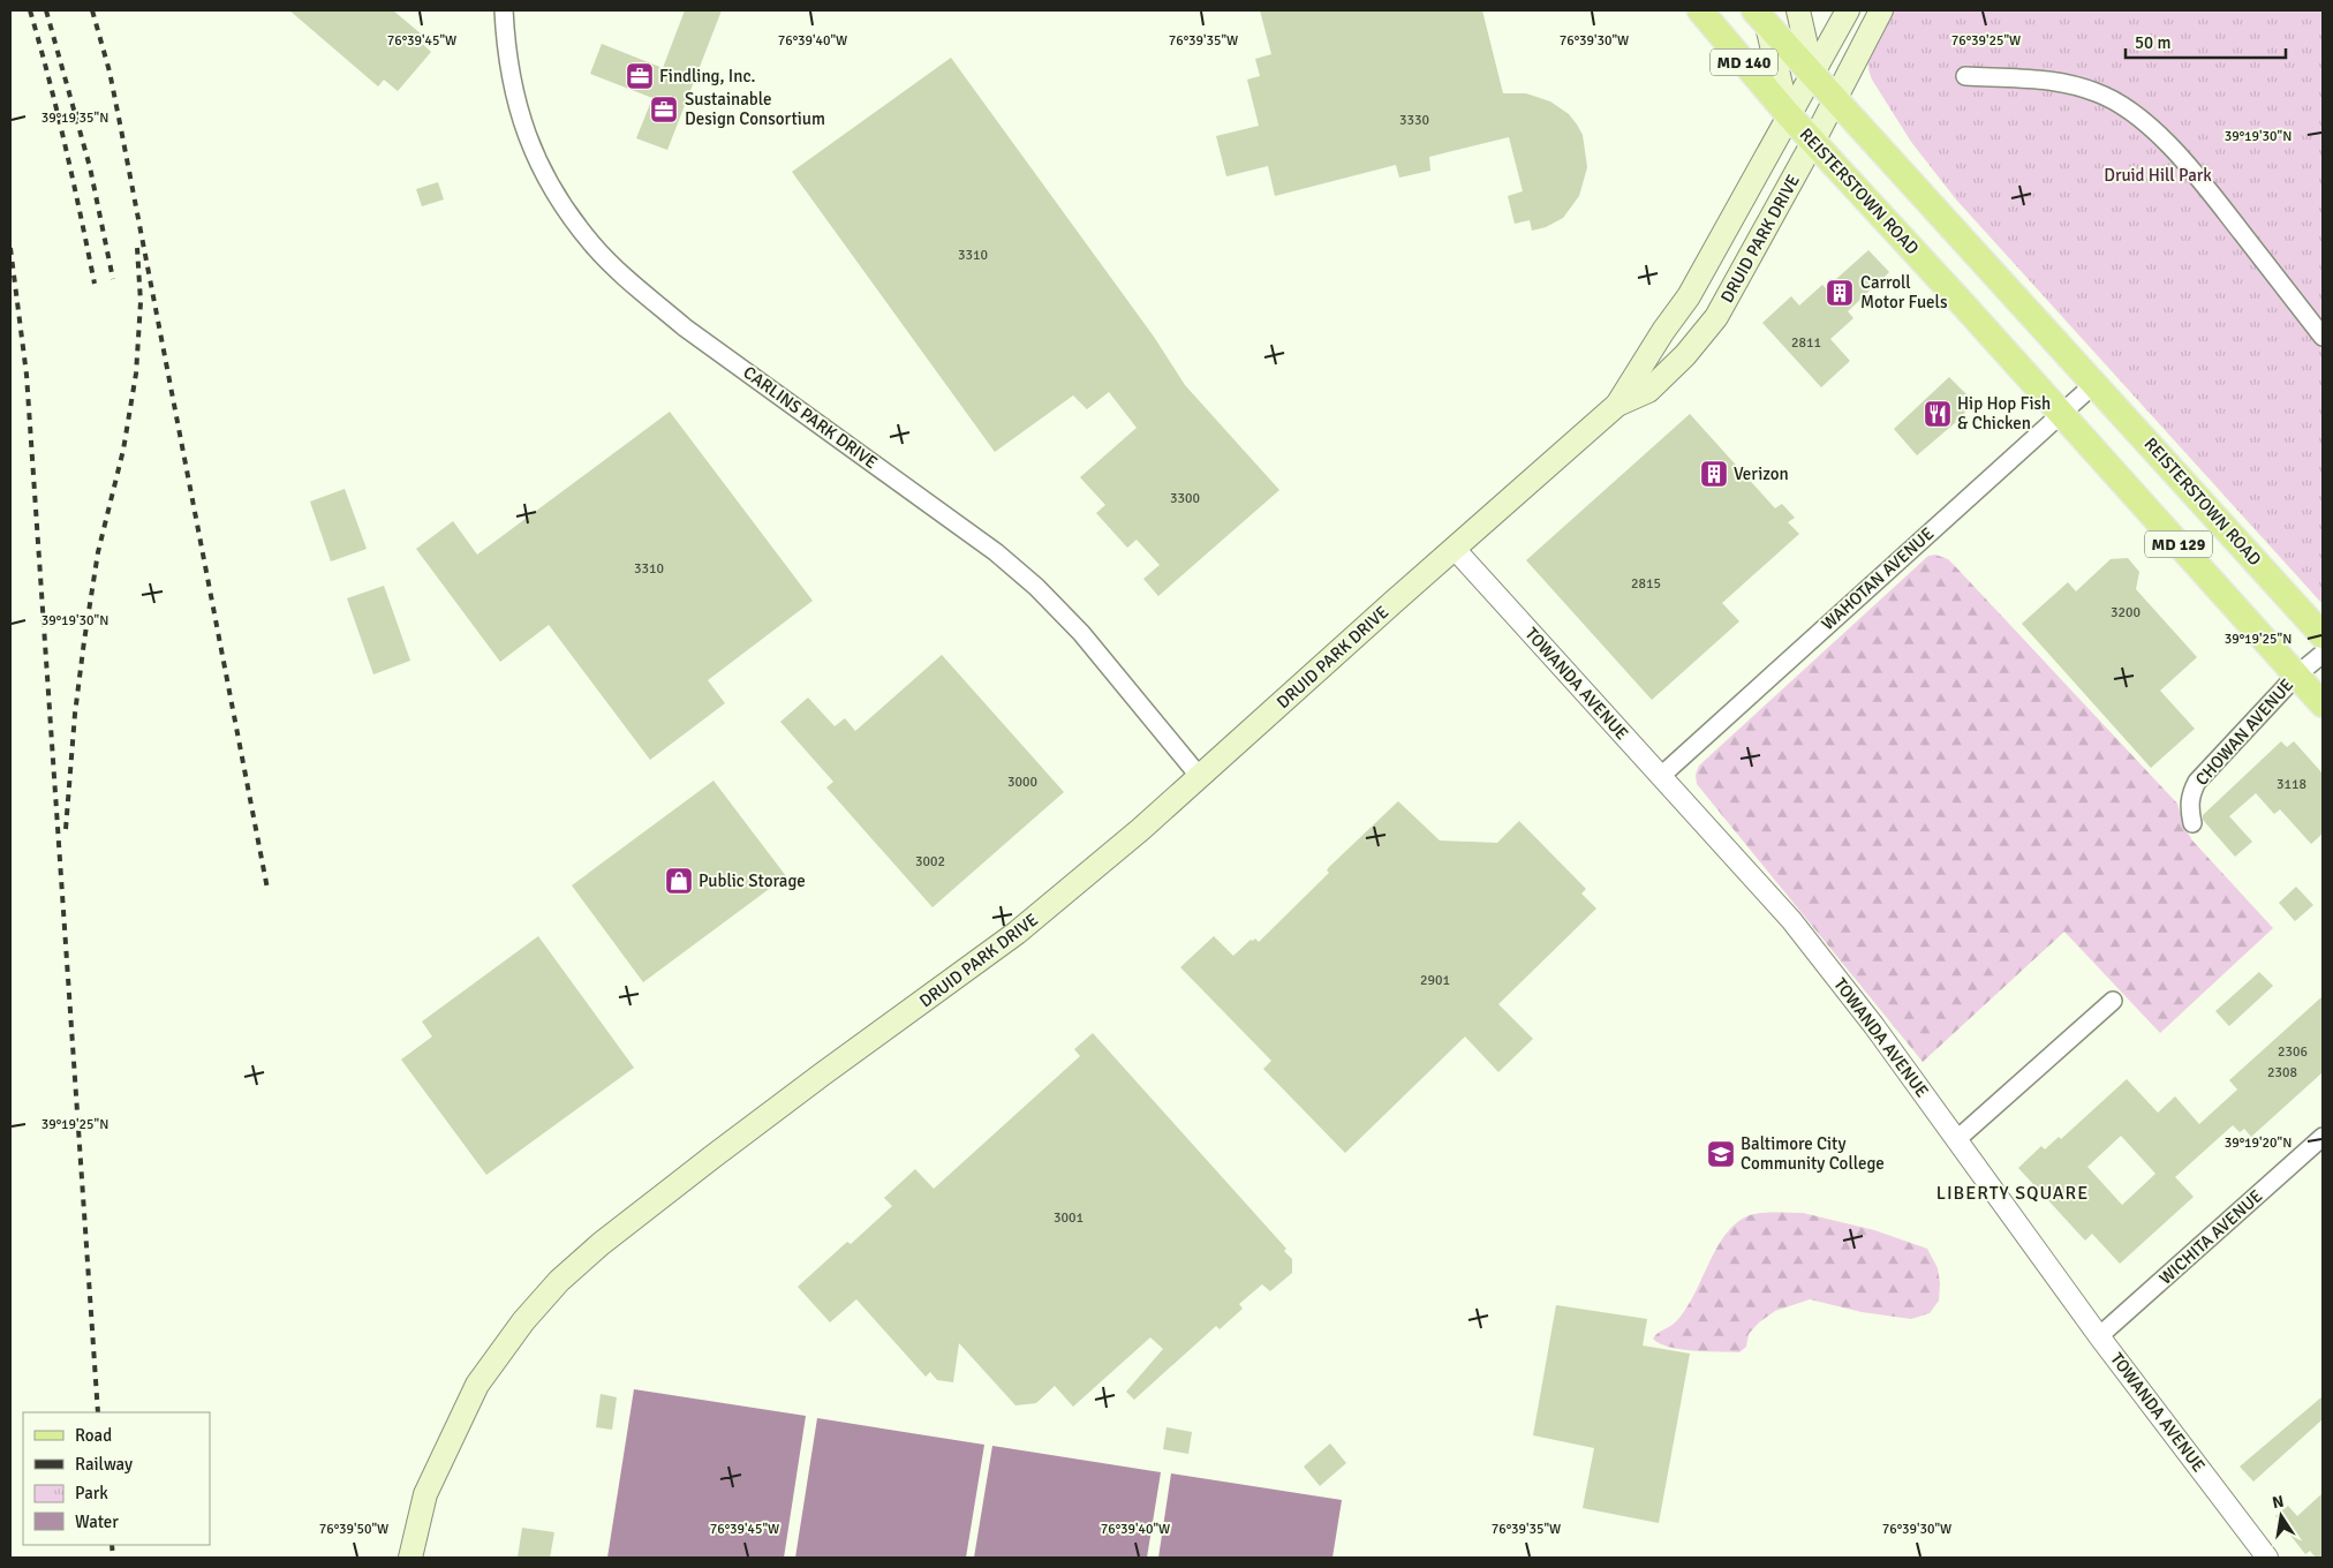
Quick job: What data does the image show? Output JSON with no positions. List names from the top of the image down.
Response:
{
  "streets": {
    "main road": [
      "MD 140",
      "REISTERSTOWN ROAD",
      "DRUID PARK DRIVE",
      "MD 129"
    ],
    "street": [
      "CARLINS PARK DRIVE",
      "WAHOTAN AVENUE",
      "TOWANDA AVENUE",
      "CHOWAN AVENUE",
      "WICHITA AVENUE"
    ]
  },
  "crossings": [
    ["REISTERSTOWN ROAD", "DRUID PARK DRIVE"],
    ["REISTERSTOWN ROAD", "MD 129"],
    ["REISTERSTOWN ROAD", "WAHOTAN AVENUE"],
    ["REISTERSTOWN ROAD", "CHOWAN AVENUE"],
    ["DRUID PARK DRIVE", "CARLINS PARK DRIVE"],
    ["DRUID PARK DRIVE", "MD 129"],
    ["DRUID PARK DRIVE", "TOWANDA AVENUE"],
    ["WAHOTAN AVENUE", "TOWANDA AVENUE"],
    ["TOWANDA AVENUE", "WICHITA AVENUE"]
  ],
  "districts": ["LIBERTY SQUARE"],
  "parks": ["Druid Hill Park"],
  "places": {
    "office": ["Findling, Inc.", "Sustainable Design Consortium"],
    "building": ["Carroll Motor Fuels", "Verizon"],
    "restaurant": ["Hip Hop Fish & Chicken"],
    "shop": ["Public Storage"],
    "school or university": ["Baltimore City Community College"]
  },
  "house_numbers": [
    "3330",
    "3310",
    "2811",
    "3300",
    "3310",
    "2815",
    "3200",
    "3000",
    "3118",
    "3002",
    "2901",
    "2306",
    "2308",
    "3001"
  ],
  "legend": [
    "Road",
    "Railway",
    "Park",
    "Water"
  ],
  "scale_bar": "50 m",
  "north": "top",
  "coordinates": [
    "76°39'45\"W",
    "76°39'40\"W",
    "76°39'35\"W",
    "76°39'30\"W",
    "76°39'25\"W",
    "39°19'35\"N",
    "39°19'30\"N",
    "39°19'25\"N",
    "39°19'20\"N",
    "76°39'50\"W"
  ]
}
